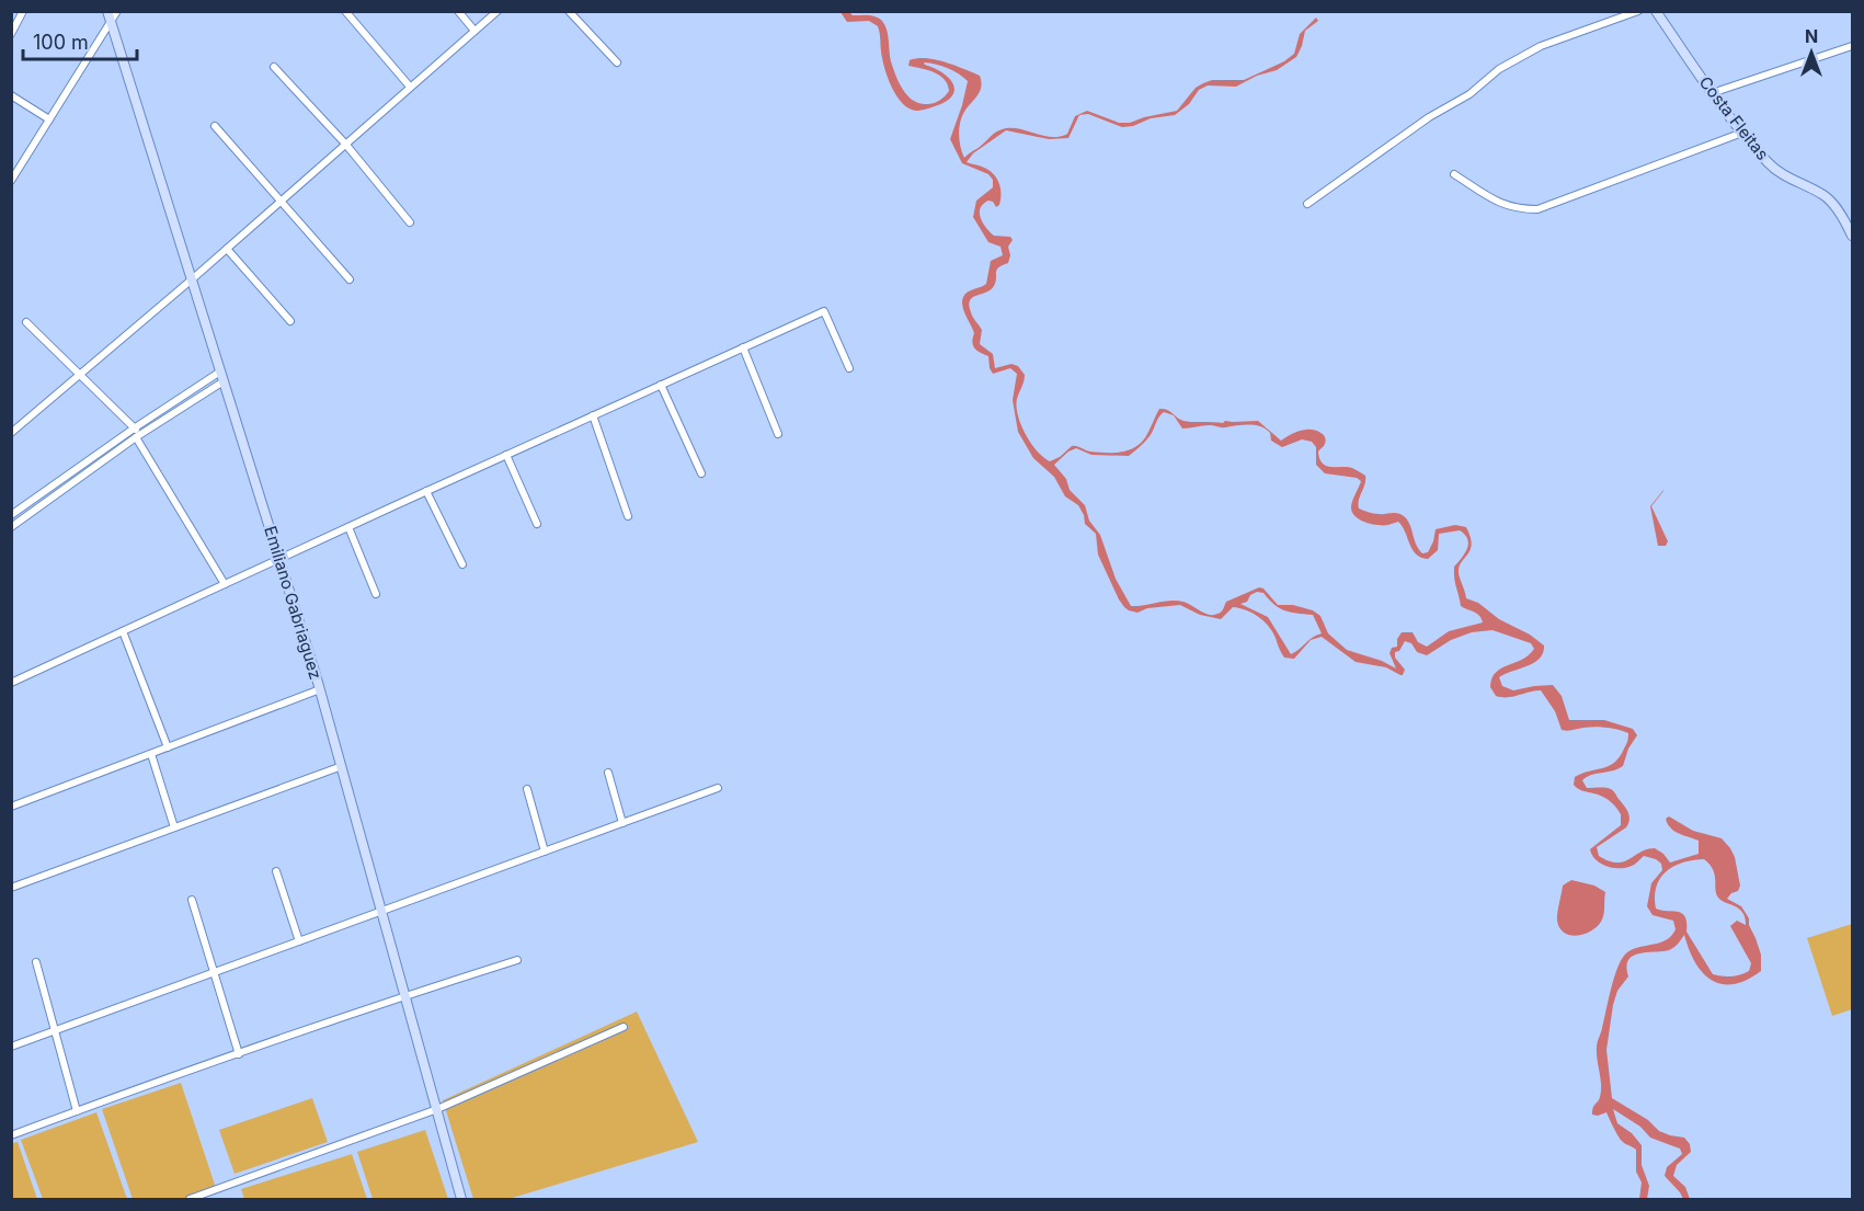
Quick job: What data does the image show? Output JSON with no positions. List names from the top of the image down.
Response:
{
  "streets": {
    "main road": ["Costa Fleitas", "Emiliano Gabriaguez"]
  },
  "scale_bar": "100 m",
  "north": "top"
}
